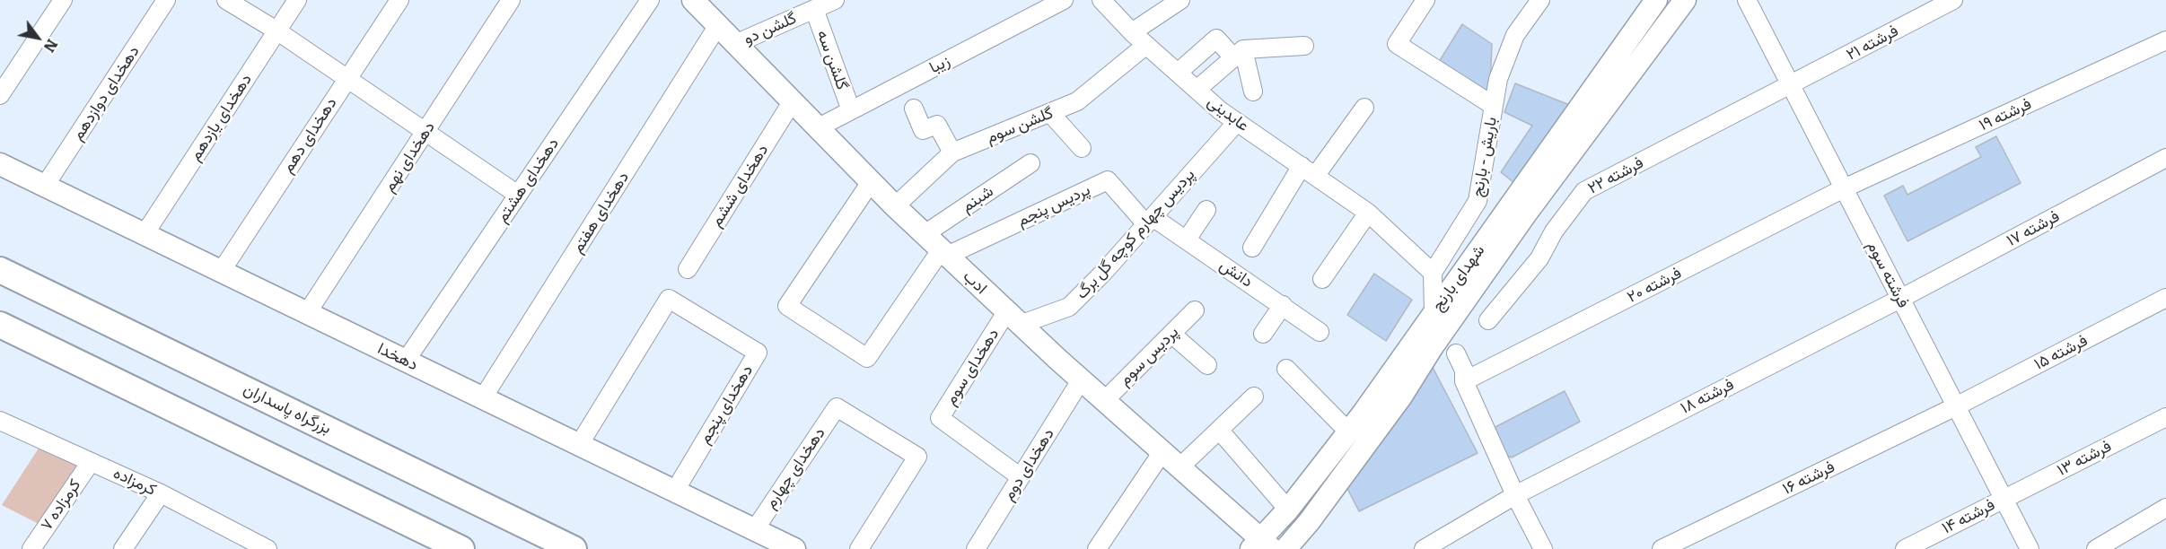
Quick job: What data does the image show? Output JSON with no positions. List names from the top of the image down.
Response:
{
  "streets": {
    "highway": ["بزرگراه پاسداران"],
    "main road": ["شهدای بارنج", "ادب", "دهخدا"],
    "street": [
      "گلشن دو",
      "۲۱ فرشته",
      "گلشن سه",
      "زیبا",
      "دهخدای دوازدهم",
      "عابدینی",
      "۱۹ فرشته",
      "دهخدای یازدهم",
      "گلشن سوم",
      "دهخدای دهم",
      "دهخدای نهم",
      "باریش - بارنج",
      "۲۲ فرشته",
      "دهخدای هشتم",
      "دهخدای ششم",
      "شبنم",
      "پردیس پنجم",
      "دهخدای هفتم",
      "۱۷ فرشته",
      "پردیس چهارم کوچه گل برگ",
      "دانش",
      "فرشته سوم",
      "۲۰ فرشته",
      "۱۵ فرشته",
      "پردیس سوم",
      "دهخدای سوم",
      "۱۸ فرشته",
      "دهخدای پنجم",
      "۱۳ فرشته",
      "دهخدای دوم",
      "دهخدای چهارم",
      "۱۶ فرشته",
      "کرمزاده",
      "کرمزاده ٧",
      "۱۴ فرشته"
    ]
  },
  "crossings": [
    ["گلشن دو", "گلشن سه"],
    ["گلشن دو", "ادب"],
    ["۲۱ فرشته", "۲۲ فرشته"],
    ["۲۱ فرشته", "فرشته سوم"],
    ["گلشن سه", "زیبا"],
    ["زیبا", "ادب"],
    ["دهخدای دوازدهم", "دهخدا"],
    ["عابدینی", "گلشن سوم"],
    ["عابدینی", "باریش - بارنج"],
    ["عابدینی", "پردیس چهارم کوچه گل برگ"],
    ["۱۹ فرشته", "فرشته سوم"],
    ["۱۹ فرشته", "۲۰ فرشته"],
    ["دهخدای یازدهم", "دهخدا"],
    ["گلشن سوم", "ادب"],
    ["دهخدای دهم", "دهخدا"],
    ["دهخدای نهم", "دهخدا"],
    ["۲۲ فرشته", "فرشته سوم"],
    ["دهخدای هشتم", "دهخدا"],
    ["دهخدای ششم", "ادب"],
    ["شبنم", "ادب"],
    ["پردیس پنجم", "پردیس چهارم کوچه گل برگ"],
    ["پردیس پنجم", "دانش"],
    ["پردیس پنجم", "ادب"],
    ["دهخدای هفتم", "ادب"],
    ["دهخدای هفتم", "دهخدا"],
    ["۱۷ فرشته", "فرشته سوم"],
    ["۱۷ فرشته", "۱۸ فرشته"],
    ["پردیس چهارم کوچه گل برگ", "دانش"],
    ["پردیس چهارم کوچه گل برگ", "ادب"],
    ["پردیس چهارم کوچه گل برگ", "دهخدای سوم"],
    ["فرشته سوم", "۲۰ فرشته"],
    ["فرشته سوم", "۱۵ فرشته"],
    ["فرشته سوم", "۱۸ فرشته"],
    ["فرشته سوم", "۱۳ فرشته"],
    ["فرشته سوم", "۱۶ فرشته"],
    ["فرشته سوم", "۱۴ فرشته"],
    ["شهدای بارنج", "ادب"],
    ["ادب", "پردیس سوم"],
    ["ادب", "دهخدای سوم"],
    ["ادب", "دهخدای دوم"],
    ["۱۵ فرشته", "۱۶ فرشته"],
    ["دهخدا", "دهخدای پنجم"],
    ["دهخدا", "دهخدای چهارم"],
    ["دهخدای سوم", "دهخدای دوم"],
    ["۱۳ فرشته", "۱۴ فرشته"],
    ["کرمزاده", "کرمزاده ٧"]
  ],
  "north": "bottom right"
}
